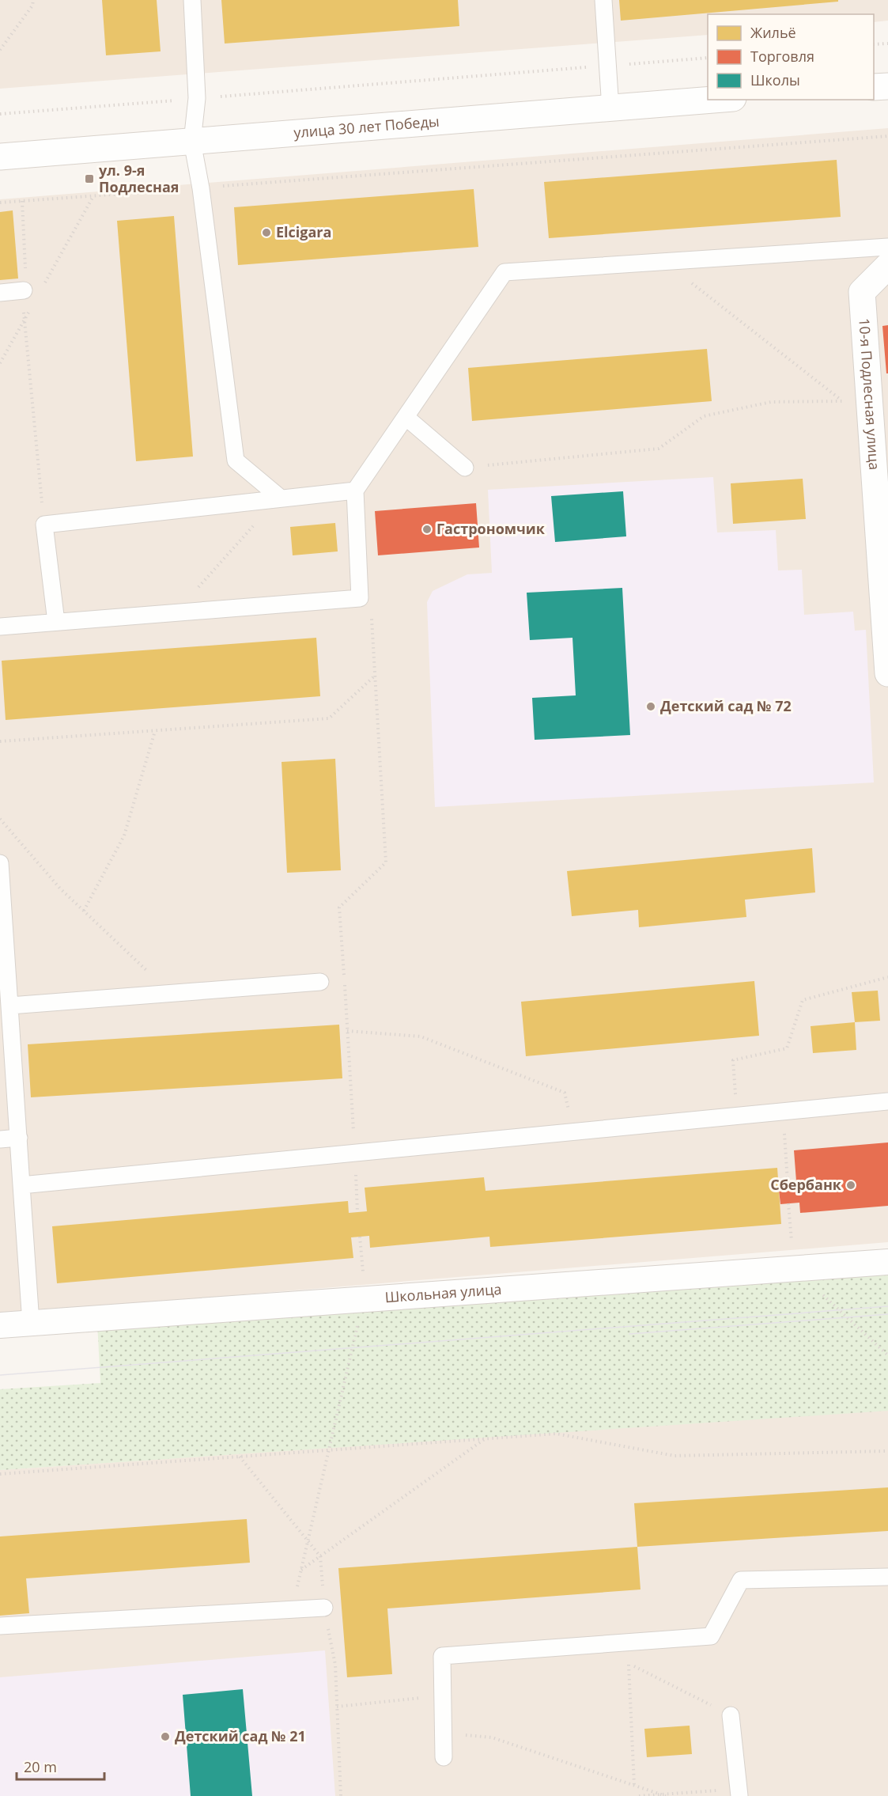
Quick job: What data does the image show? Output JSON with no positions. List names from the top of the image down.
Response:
{
  "streets": {
    "main road": ["улица 30 лет Победы", "10-я Подлесная улица"],
    "street": ["Школьная улица"]
  },
  "places": {
    "transit": ["ул. 9-я Подлесная"],
    "other": [
      "Elcigara",
      "Гастрономчик",
      "Детский сад № 72",
      "Сбербанк",
      "Детский сад № 21"
    ]
  },
  "legend": ["Жильё", "Торговля", "Школы"],
  "scale_bar": "20 m"
}
